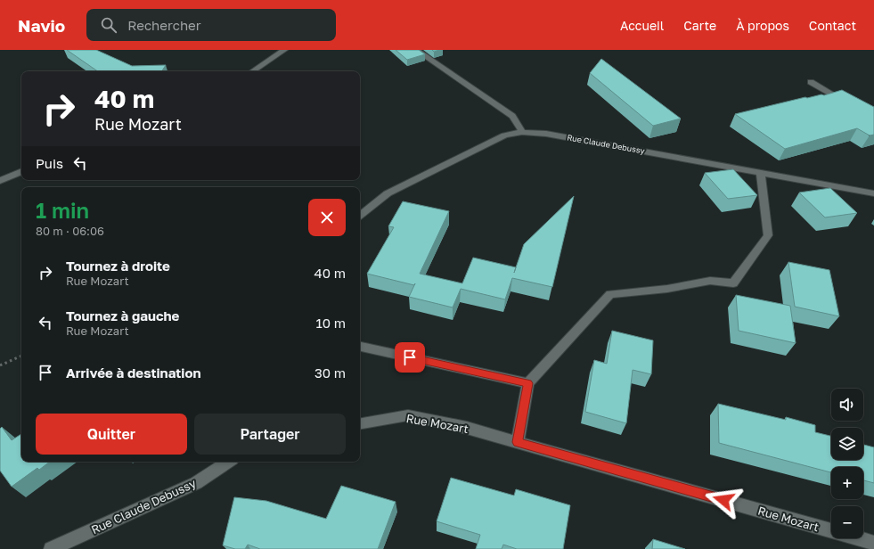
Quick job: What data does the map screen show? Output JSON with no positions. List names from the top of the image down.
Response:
{
  "streets": {
    "street": ["Rue Claude Debussy", "Rue Mozart"]
  },
  "page": {
    "header": "Navio",
    "search": "Rechercher",
    "nav": [
      "Accueil",
      "Carte",
      "À propos",
      "Contact"
    ],
    "turn": ["40 m", "Rue Mozart"],
    "then": "Puis",
    "heading": ["1 min", "80 m · 06:06"],
    "list": [
      {
        "name": "Tournez à droite",
        "note": "Rue Mozart",
        "value": "40 m"
      },
      {
        "name": "Tournez à gauche",
        "note": "Rue Mozart",
        "value": "10 m"
      },
      {
        "name": "Arrivée à destination",
        "value": "30 m"
      }
    ],
    "map_buttons": ["+", "−"],
    "buttons": ["Quitter", "Partager"]
  }
}
